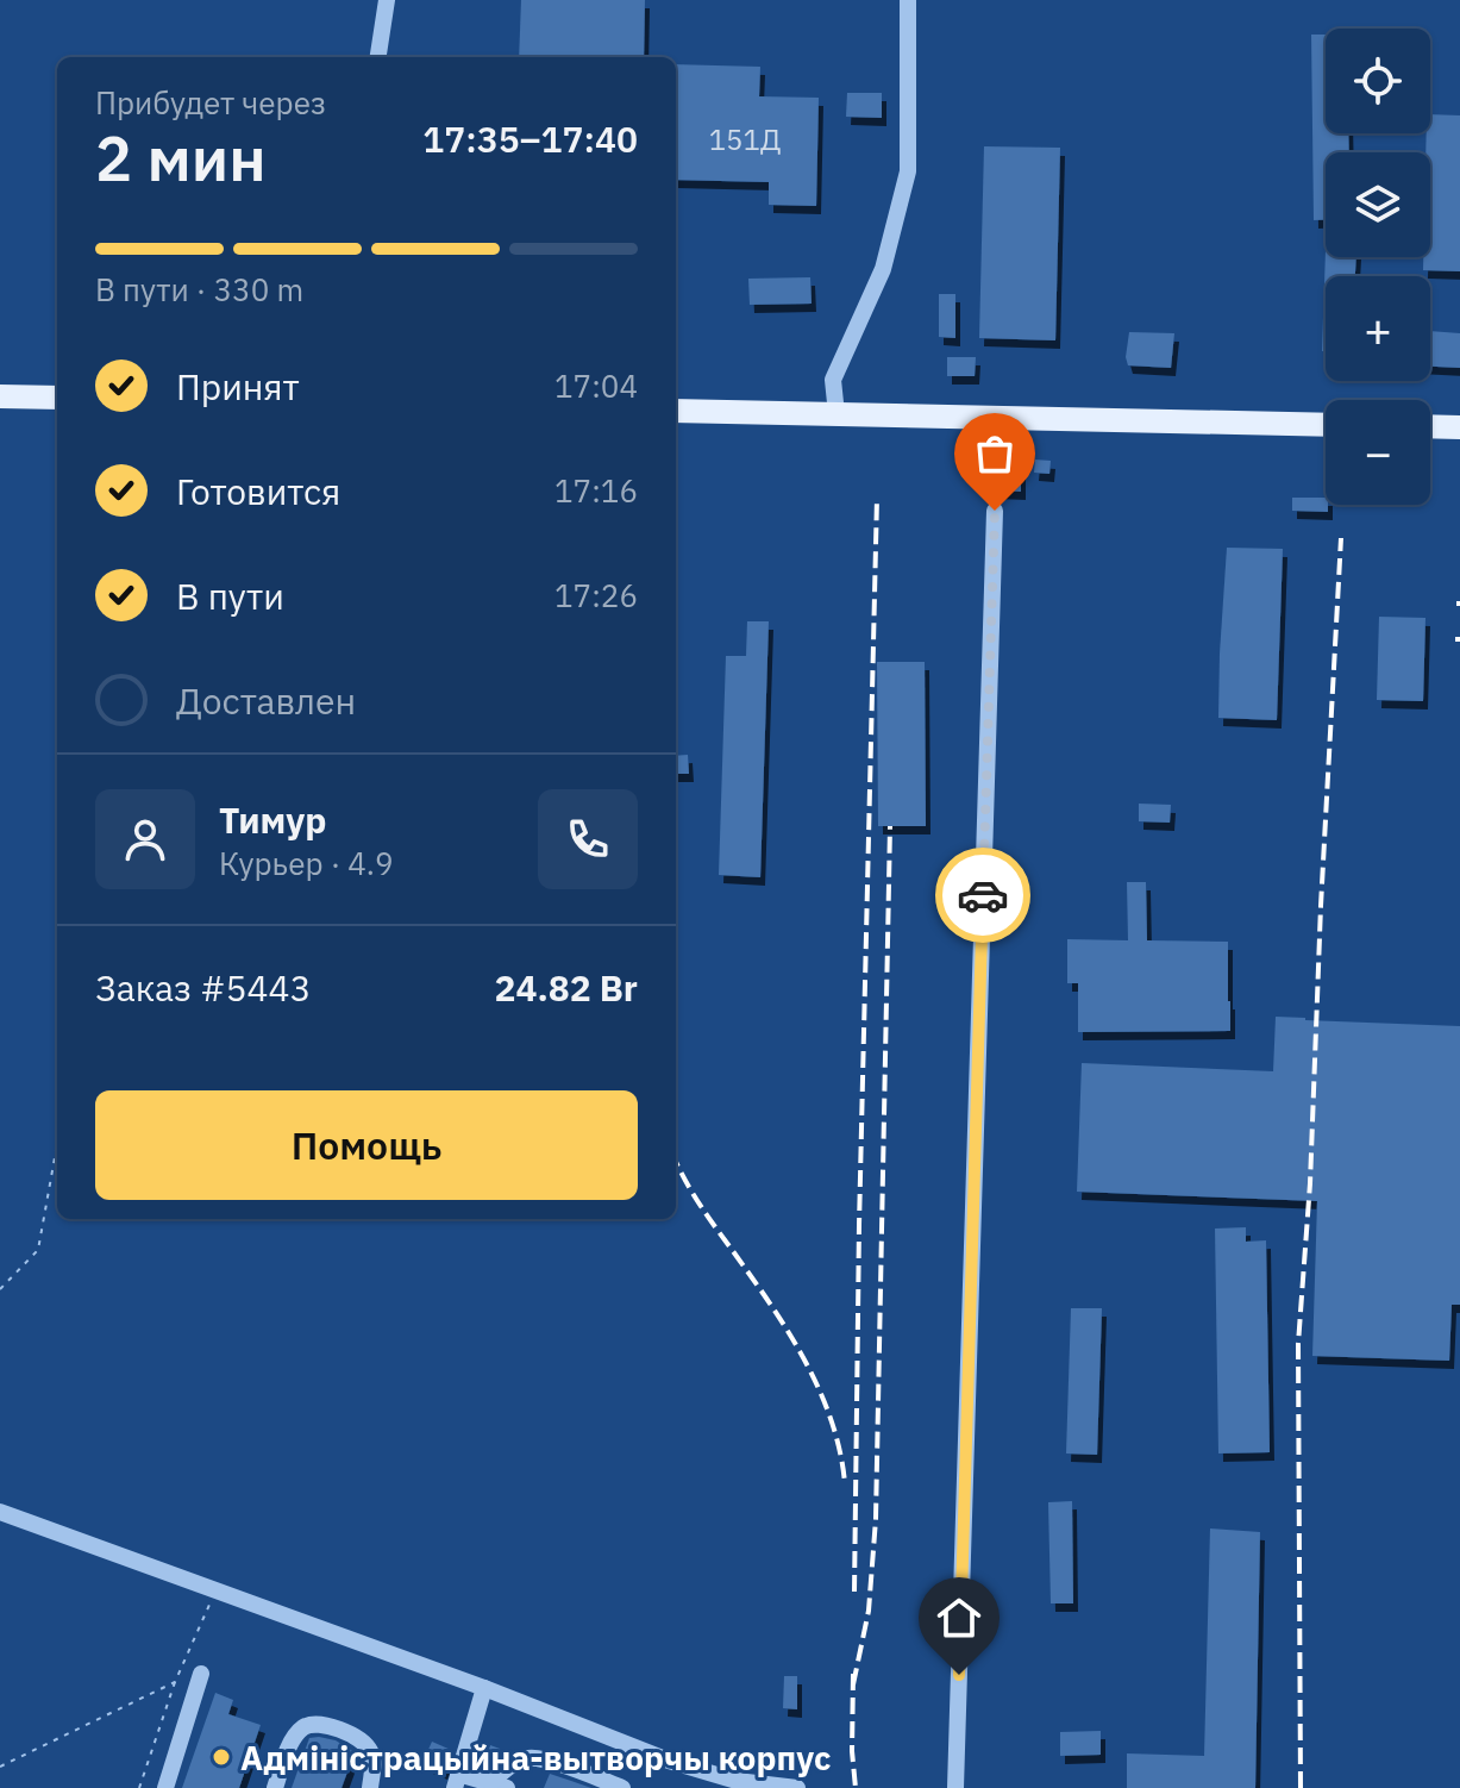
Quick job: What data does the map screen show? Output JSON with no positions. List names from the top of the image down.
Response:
{
  "places": ["Адміністрацыйна-вытворчы корпус"],
  "house_numbers": ["151Д"],
  "page": {
    "map_buttons": ["+", "−"],
    "heading": ["2 мин", "Прибудет через", "17:35–17:40"],
    "panel": [
      "Тимур",
      "Курьер · 4.9",
      "Заказ #5443",
      "24.82 Br"
    ],
    "bar": "В пути · 330 m",
    "list": [
      ["Принят", "17:04"],
      ["Готовится", "17:16"],
      ["В пути", "17:26"],
      "Доставлен"
    ],
    "buttons": "Помощь"
  }
}
